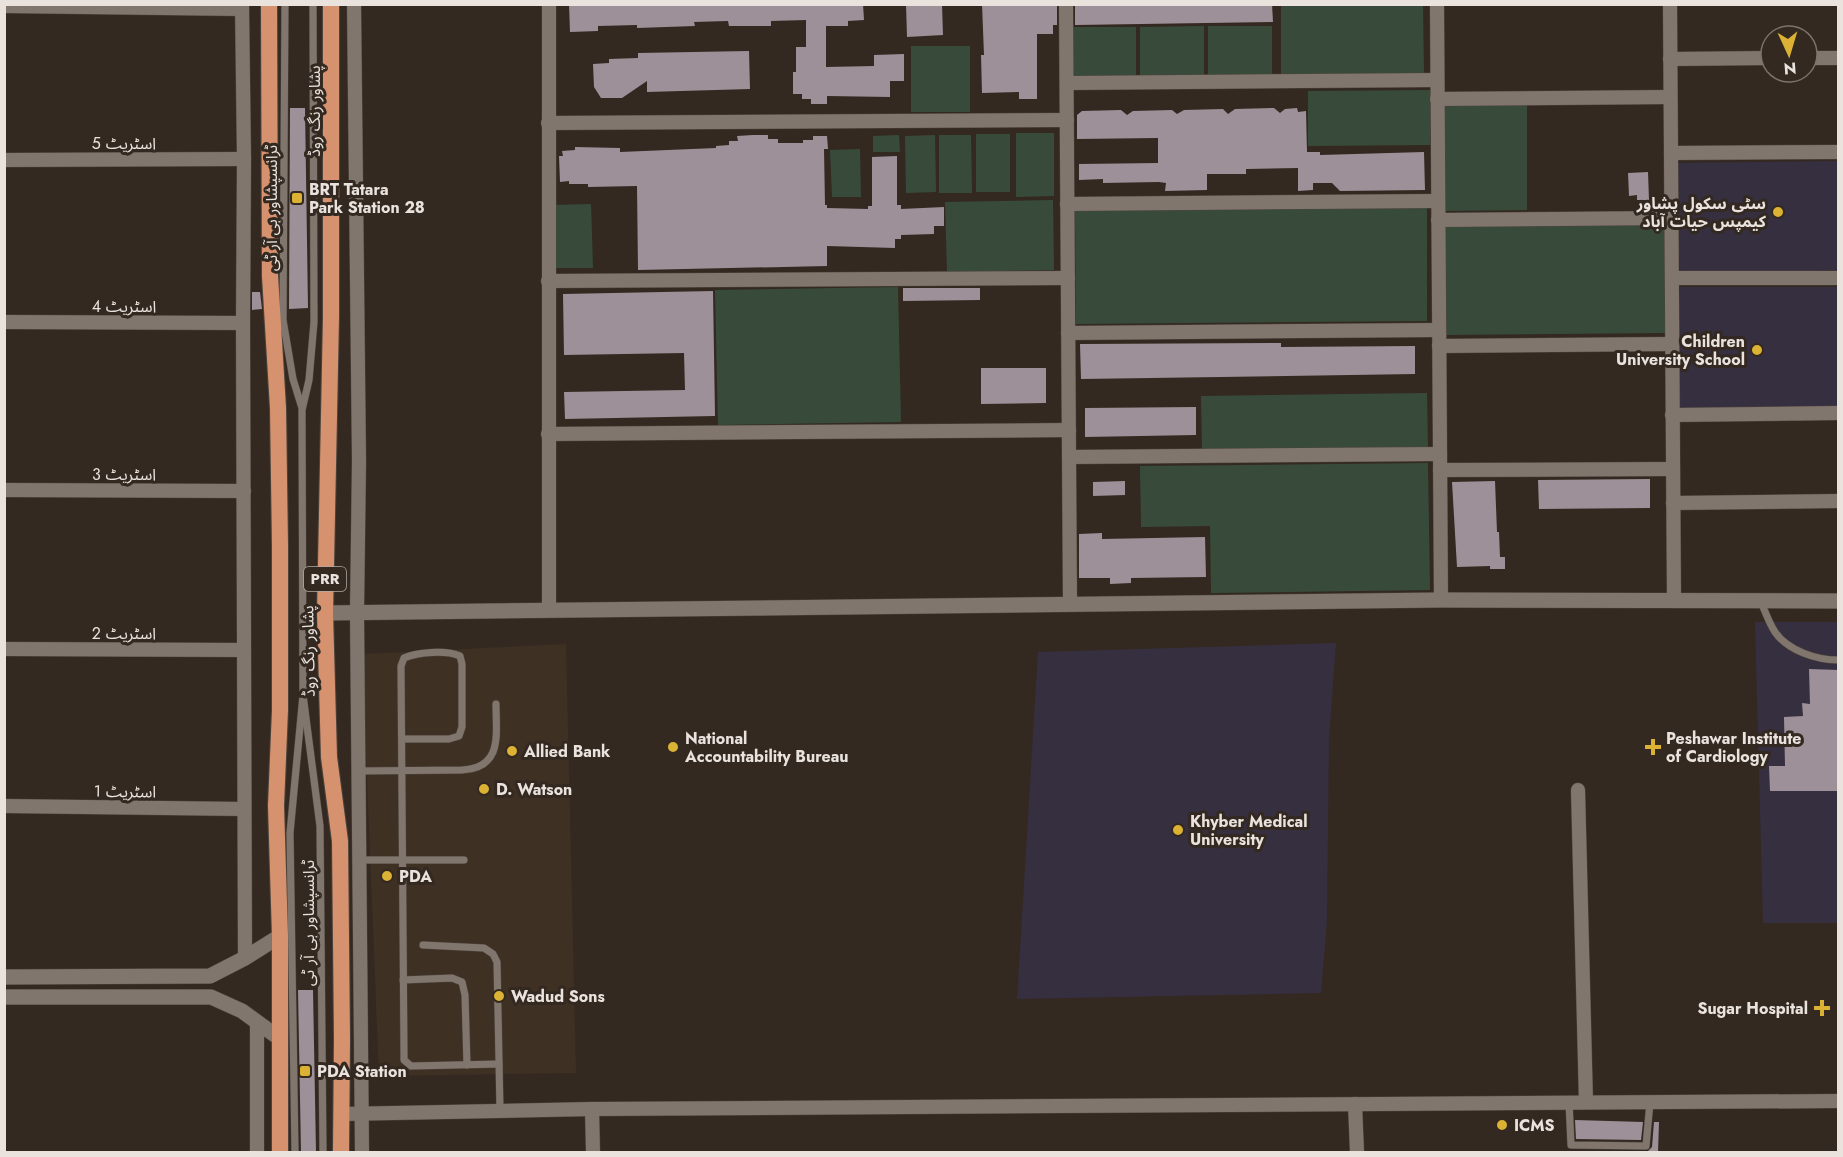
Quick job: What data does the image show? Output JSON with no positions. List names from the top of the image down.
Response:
{
  "streets": {
    "highway": ["پشاور رنگ روڈ", "PRR"],
    "street": [
      "اسٹریٹ 5",
      "اسٹریٹ 4",
      "اسٹریٹ 3",
      "اسٹریٹ 2",
      "اسٹریٹ 1"
    ],
    "lane": ["ٹرانسپشاور بی آر ٹی"]
  },
  "places": {
    "transit": ["BRT Tatara Park Station 28", "PDA Station"],
    "other": [
      "سٹی سکول پشاور کیمپس حیات آباد",
      "Children University School",
      "National Accountability Bureau",
      "Allied Bank",
      "D. Watson",
      "Khyber Medical University",
      "PDA",
      "Wadud Sons",
      "ICMS"
    ],
    "health": ["Peshawar Institute of Cardiology", "Sugar Hospital"]
  },
  "north": "bottom"
}
